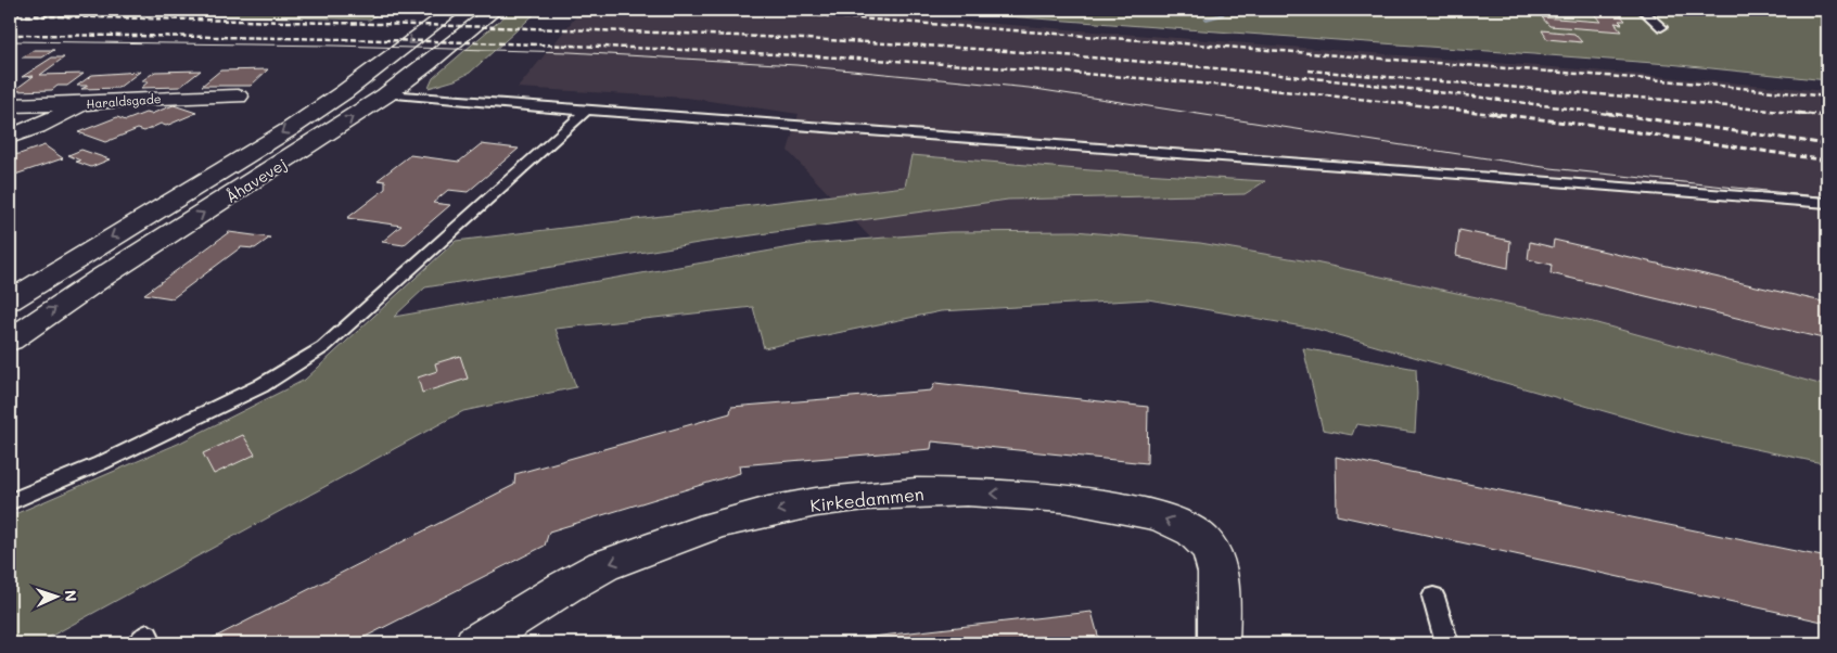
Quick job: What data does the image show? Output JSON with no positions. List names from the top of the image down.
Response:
{
  "streets": {
    "main road": ["Haraldsgade", "Åhavevej", "Kirkedammen"]
  },
  "one_way": ["Kirkedammen"],
  "north": "right"
}
